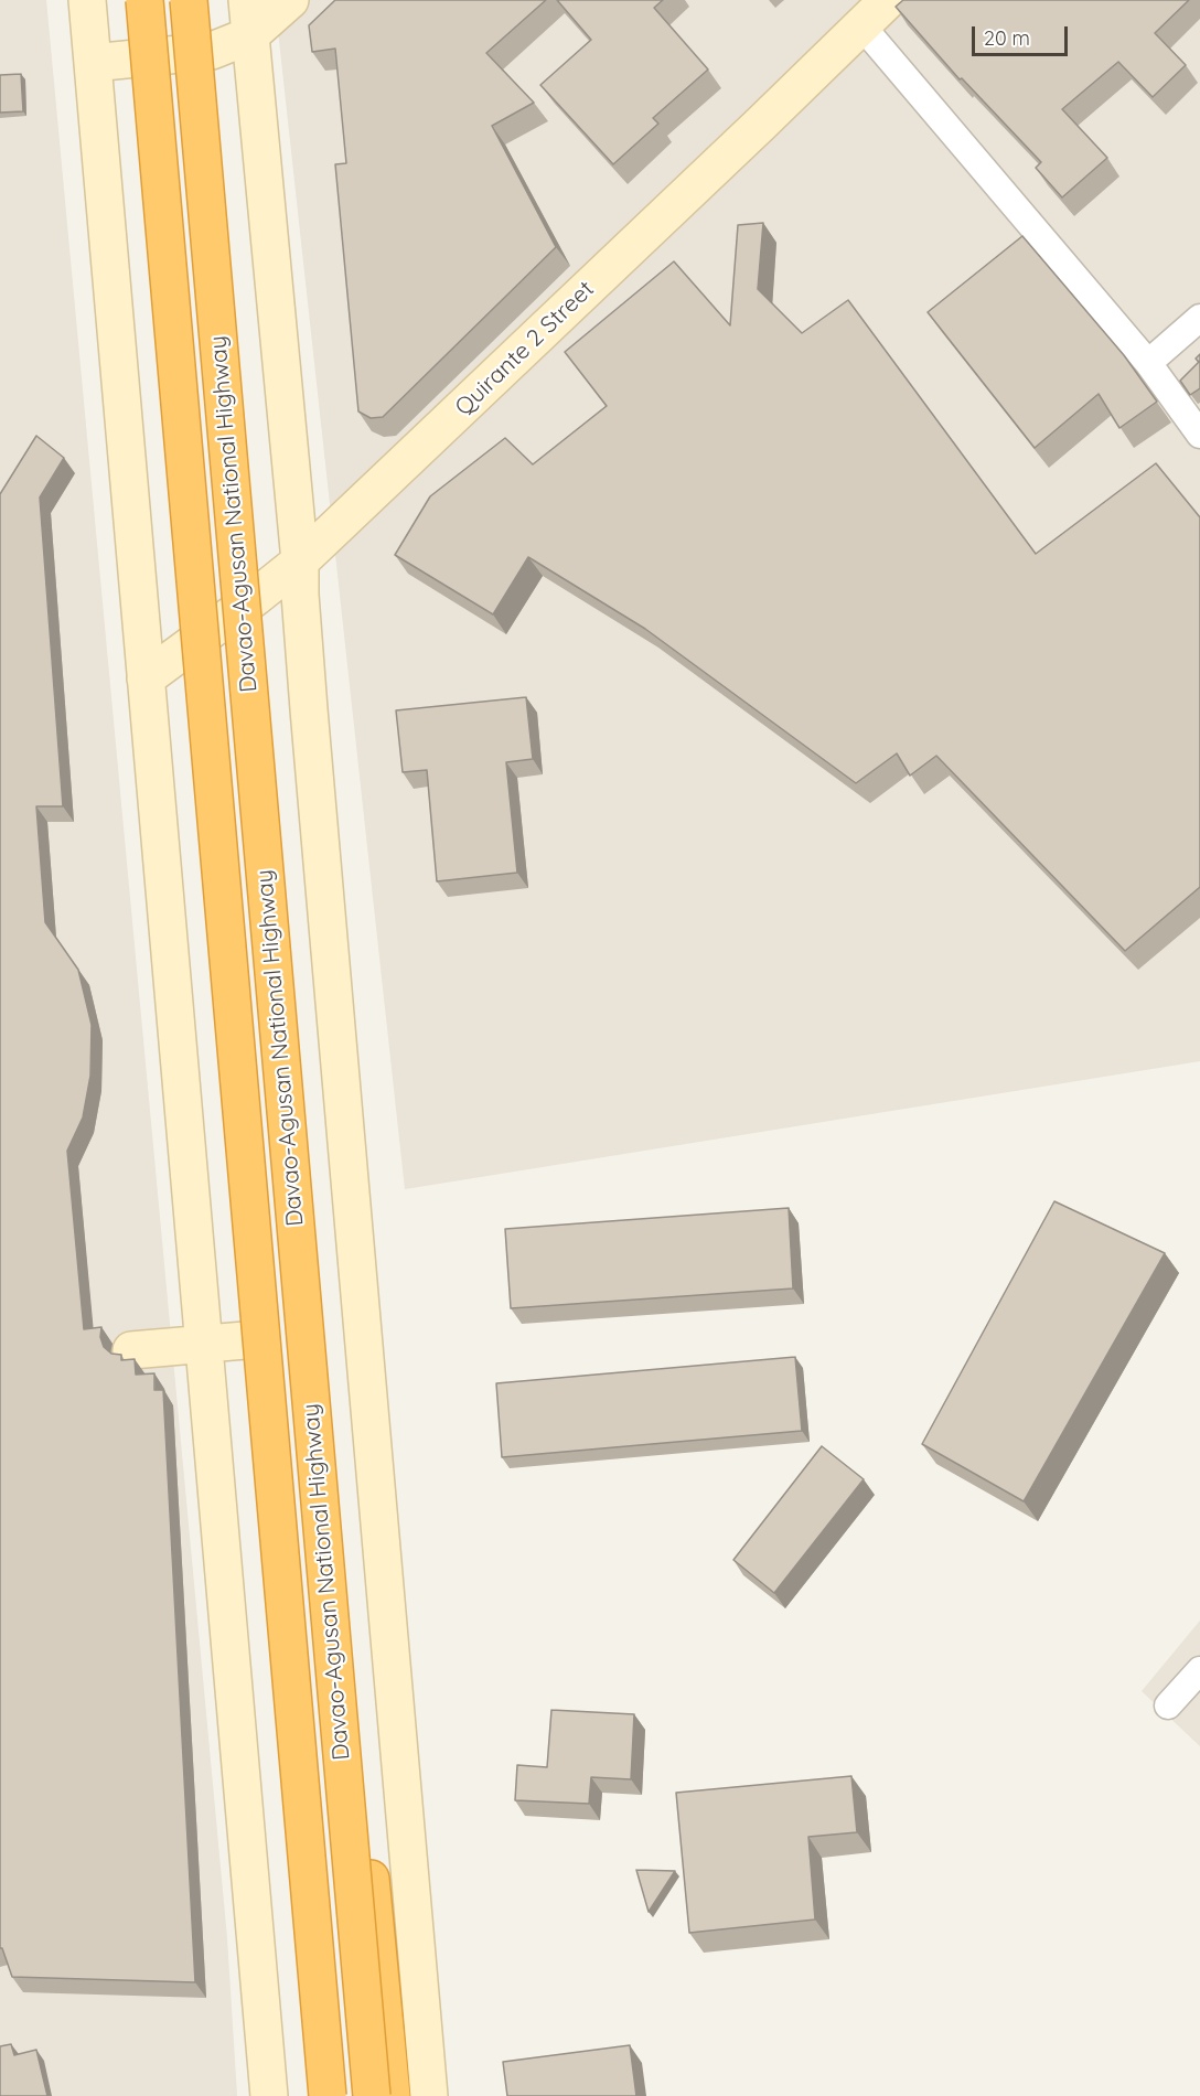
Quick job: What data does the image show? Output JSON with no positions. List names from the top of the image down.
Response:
{
  "streets": {
    "highway": ["Davao-Agusan National Highway"],
    "street": ["Quirante 2 Street"]
  },
  "scale_bar": "20 m"
}
